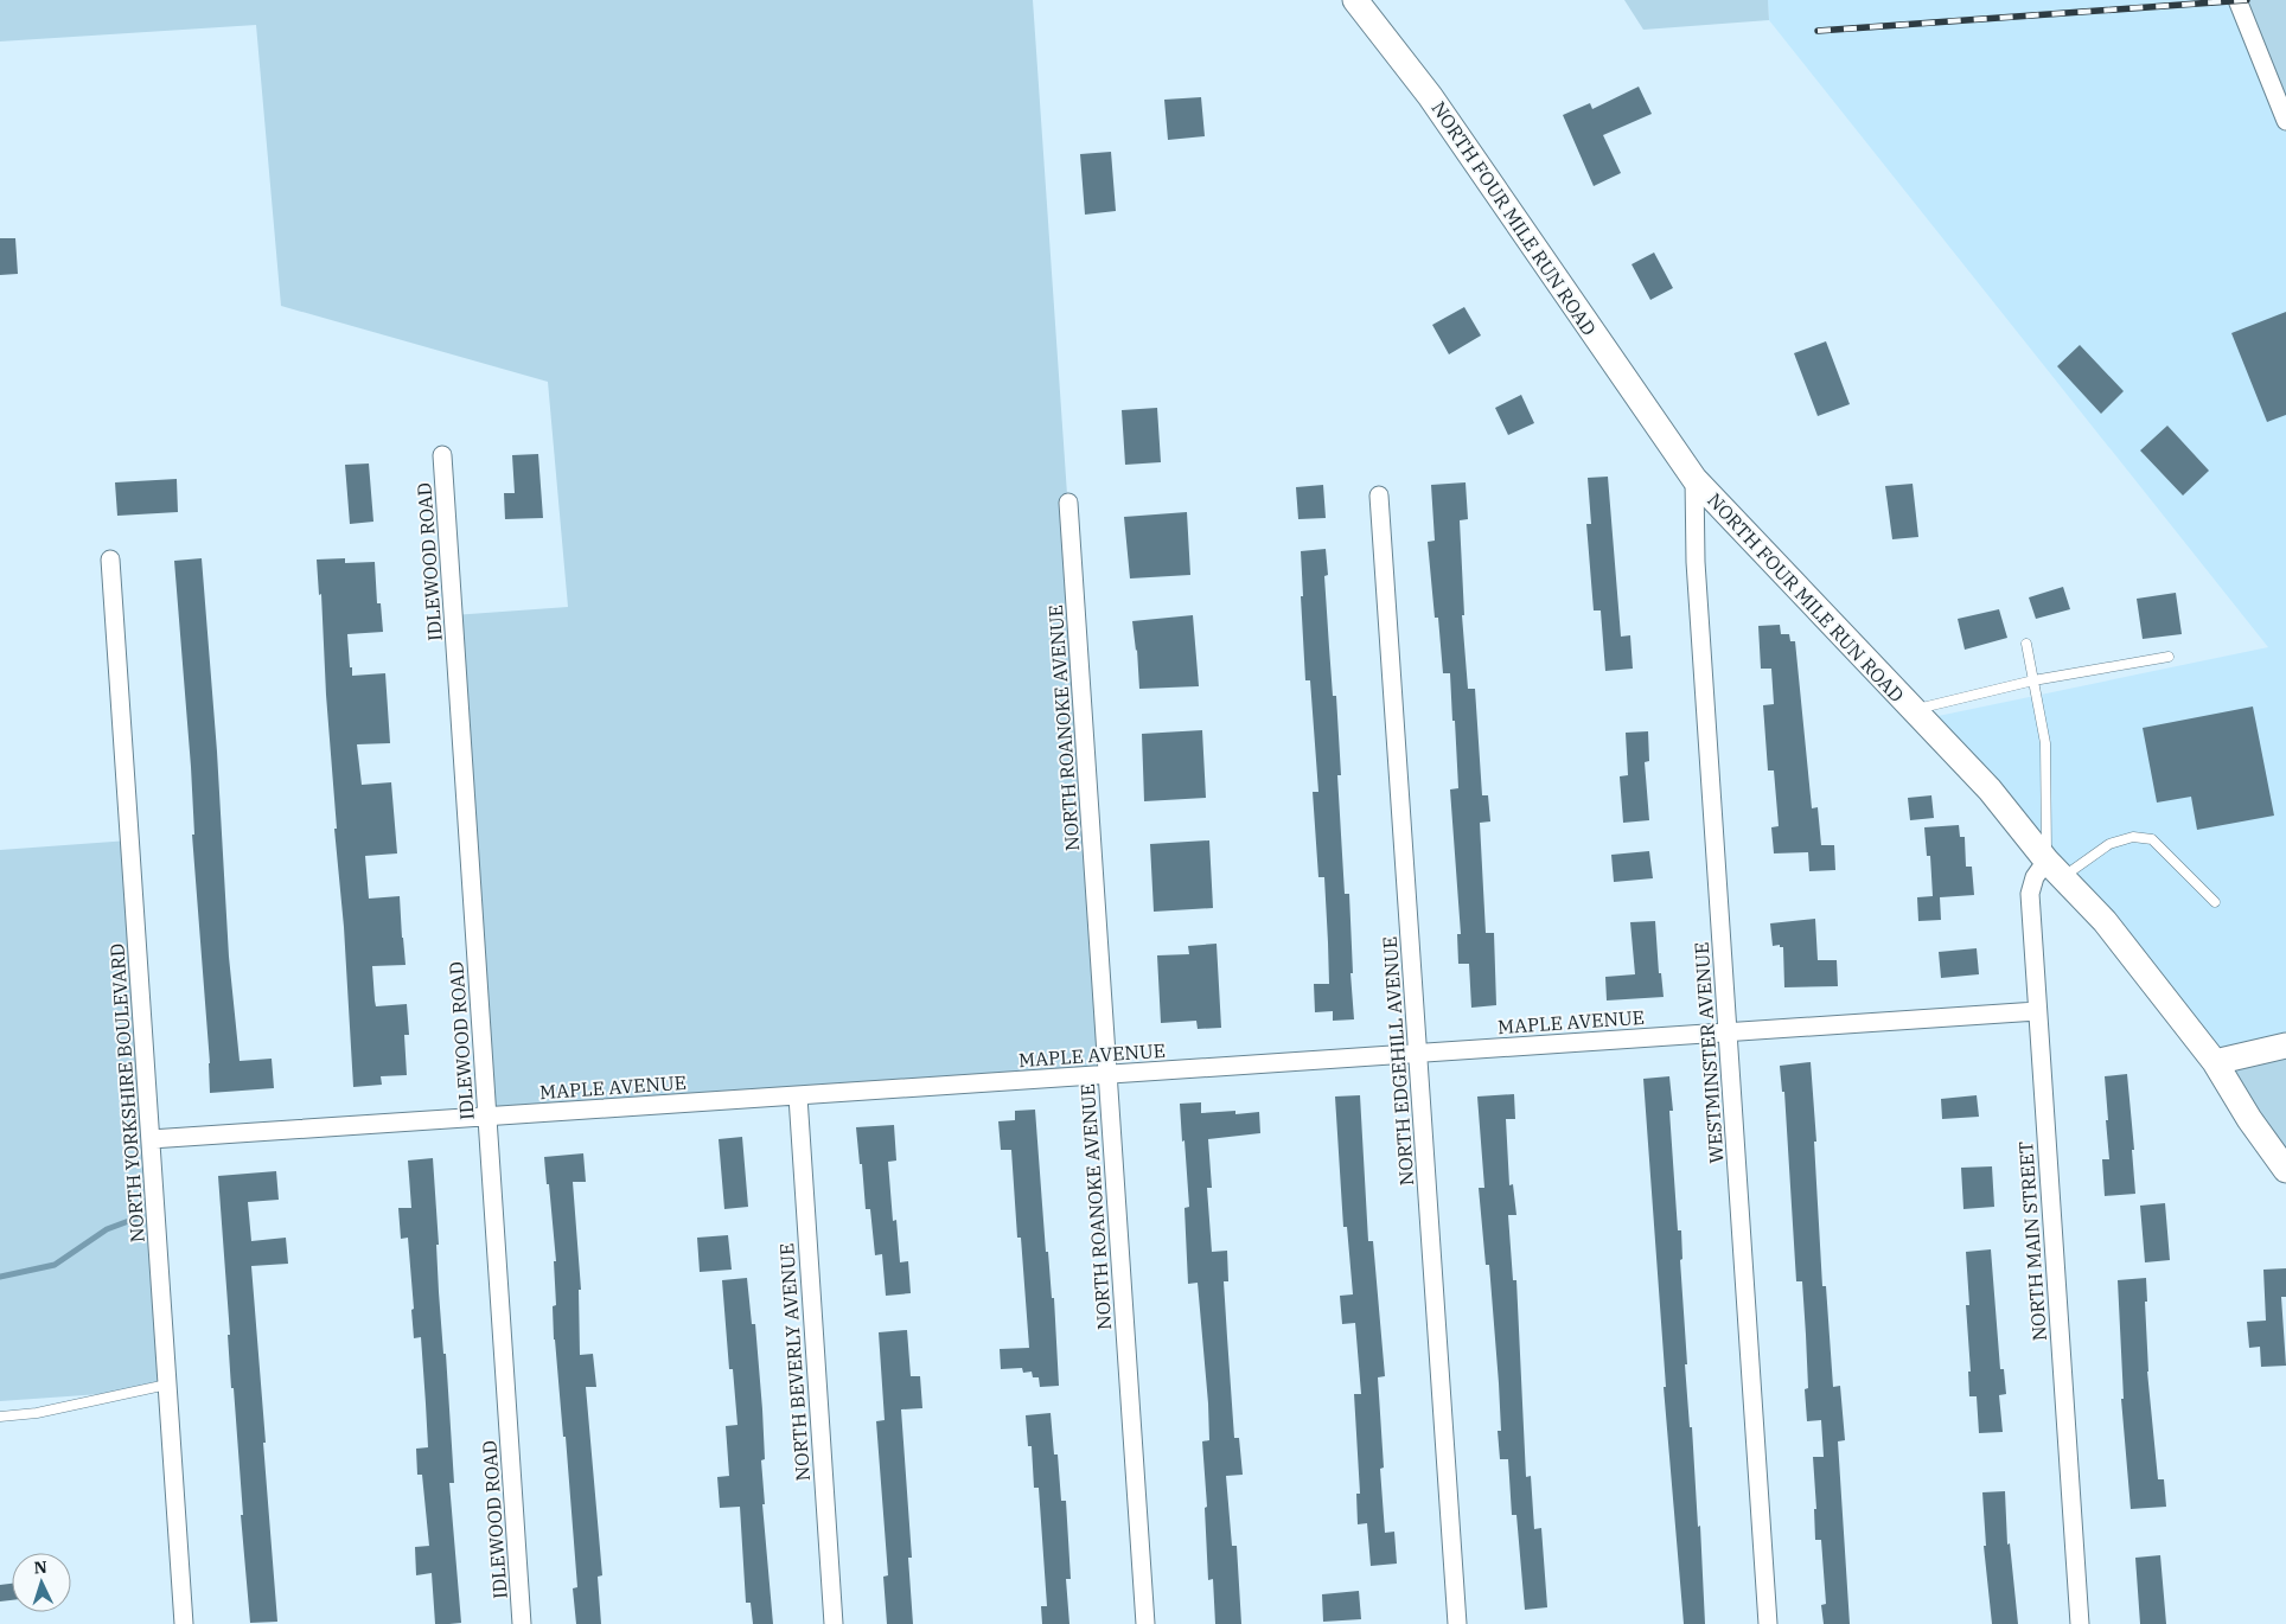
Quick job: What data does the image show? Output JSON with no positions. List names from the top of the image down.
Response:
{
  "streets": {
    "street": [
      "NORTH FOUR MILE RUN ROAD",
      "IDLEWOOD ROAD",
      "NORTH ROANOKE AVENUE",
      "MAPLE AVENUE",
      "WESTMINSTER AVENUE",
      "NORTH EDGEHILL AVENUE",
      "NORTH YORKSHIRE BOULEVARD",
      "NORTH MAIN STREET",
      "NORTH BEVERLY AVENUE"
    ]
  },
  "crossings": [
    ["NORTH FOUR MILE RUN ROAD", "WESTMINSTER AVENUE"],
    ["NORTH FOUR MILE RUN ROAD", "NORTH MAIN STREET"],
    ["IDLEWOOD ROAD", "MAPLE AVENUE"],
    ["NORTH ROANOKE AVENUE", "MAPLE AVENUE"],
    ["MAPLE AVENUE", "WESTMINSTER AVENUE"],
    ["MAPLE AVENUE", "NORTH EDGEHILL AVENUE"],
    ["MAPLE AVENUE", "NORTH YORKSHIRE BOULEVARD"],
    ["MAPLE AVENUE", "NORTH MAIN STREET"],
    ["MAPLE AVENUE", "NORTH BEVERLY AVENUE"]
  ],
  "north": "top"
}
